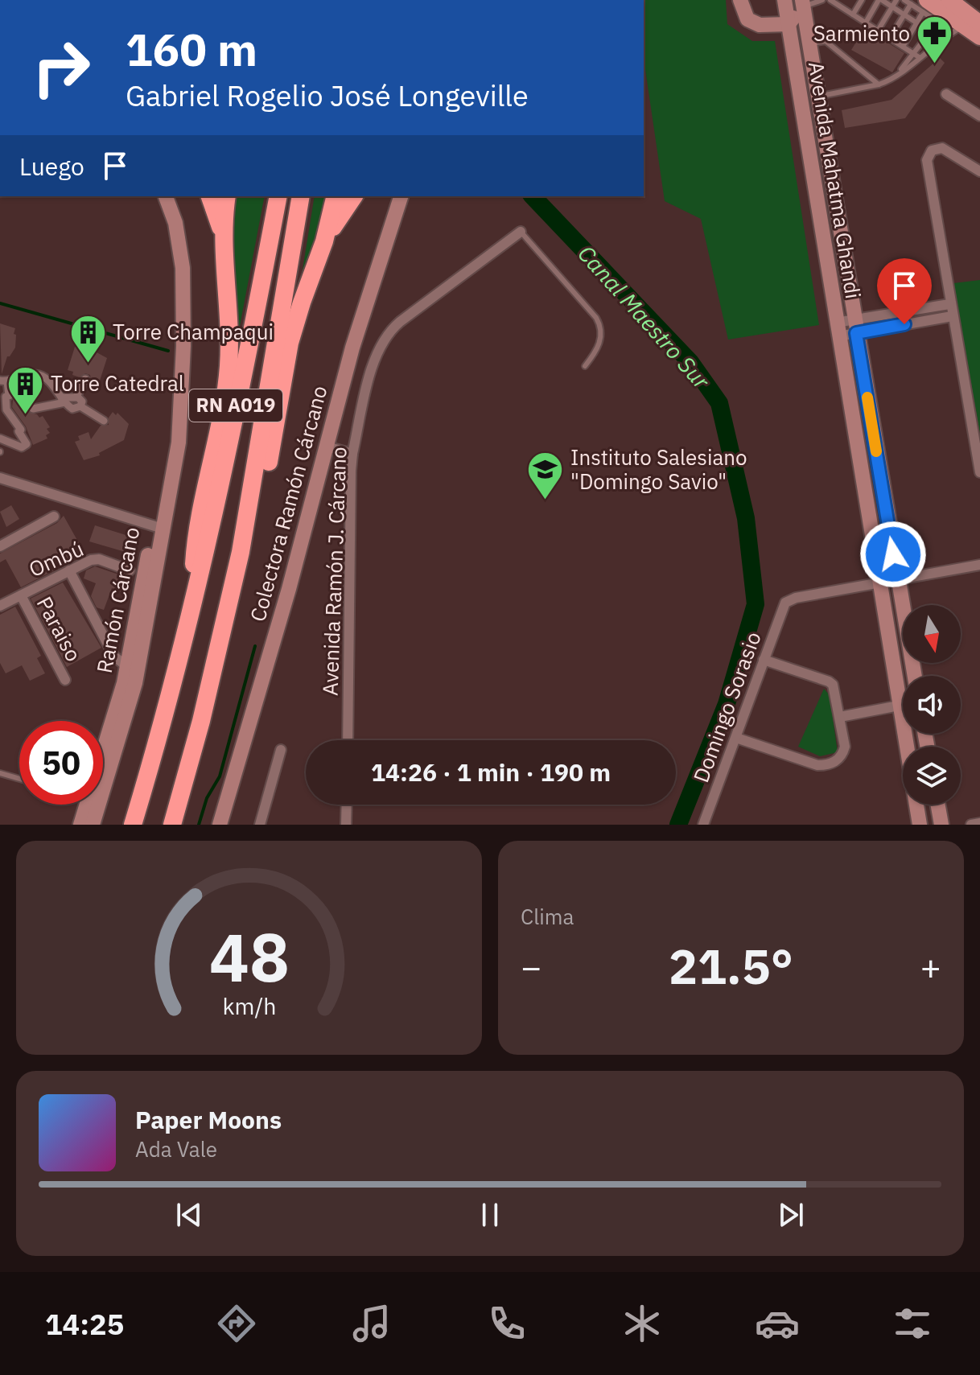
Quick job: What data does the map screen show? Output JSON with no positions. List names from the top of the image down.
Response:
{
  "streets": {
    "highway": ["RN A019"],
    "main road": ["Avenida Mahatma Ghandi", "Colectora Ramón Cárcano", "Ramón Cárcano"],
    "street": [
      "Ombú",
      "Avenida Ramón J. Cárcano",
      "Paraiso",
      "Domingo Sorasio"
    ]
  },
  "crossings": [
    ["Avenida Mahatma Ghandi", "Domingo Sorasio"],
    ["Ombú", "Paraiso"]
  ],
  "water": ["Canal Maestro Sur"],
  "places": {
    "pharmacy": ["Sarmiento"],
    "building": ["Torre Champaqui", "Torre Catedral"],
    "school or university": ["Instituto Salesiano \"Domingo Savio\""]
  },
  "north": "bottom",
  "page": {
    "turn": ["160 m", "Gabriel Rogelio José Longeville"],
    "then": "Luego",
    "limit": "50",
    "trip": "14:26 · 1 min · 190 m",
    "tile": "Clima",
    "heat": ["−", "21.5°", "+"],
    "song": ["Paper Moons", "Ada Vale"],
    "tabs": "14:25",
    "gauge": ["48", "km/h"]
  }
}
